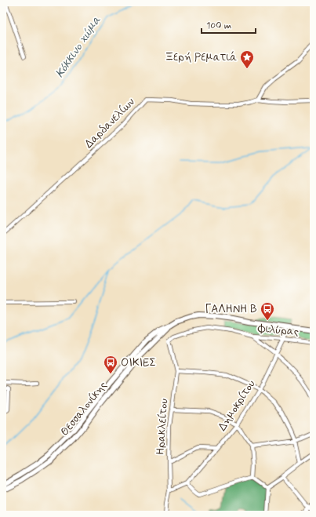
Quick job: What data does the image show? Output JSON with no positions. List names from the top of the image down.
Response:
{
  "streets": {
    "main road": ["Θεσσαλονίκης"],
    "street": [
      "Δαρδανελίων",
      "Φιλύρας",
      "Δημοκρίτου",
      "Ηρακλείτου"
    ]
  },
  "crossings": [
    ["Φιλύρας", "Δημοκρίτου"],
    ["Φιλύρας", "Ηρακλείτου"],
    ["Δημοκρίτου", "Θεσσαλονίκης"],
    ["Δημοκρίτου", "Ηρακλείτου"]
  ],
  "water": ["Κόκκινο χώμα"],
  "places": {
    "place": ["Ξερή Ρεματιά"],
    "bus stop": ["ΓΑΛΗΝΗ Β", "ΟΙΚΙΕΣ"]
  },
  "scale_bar": "100 m"
}
